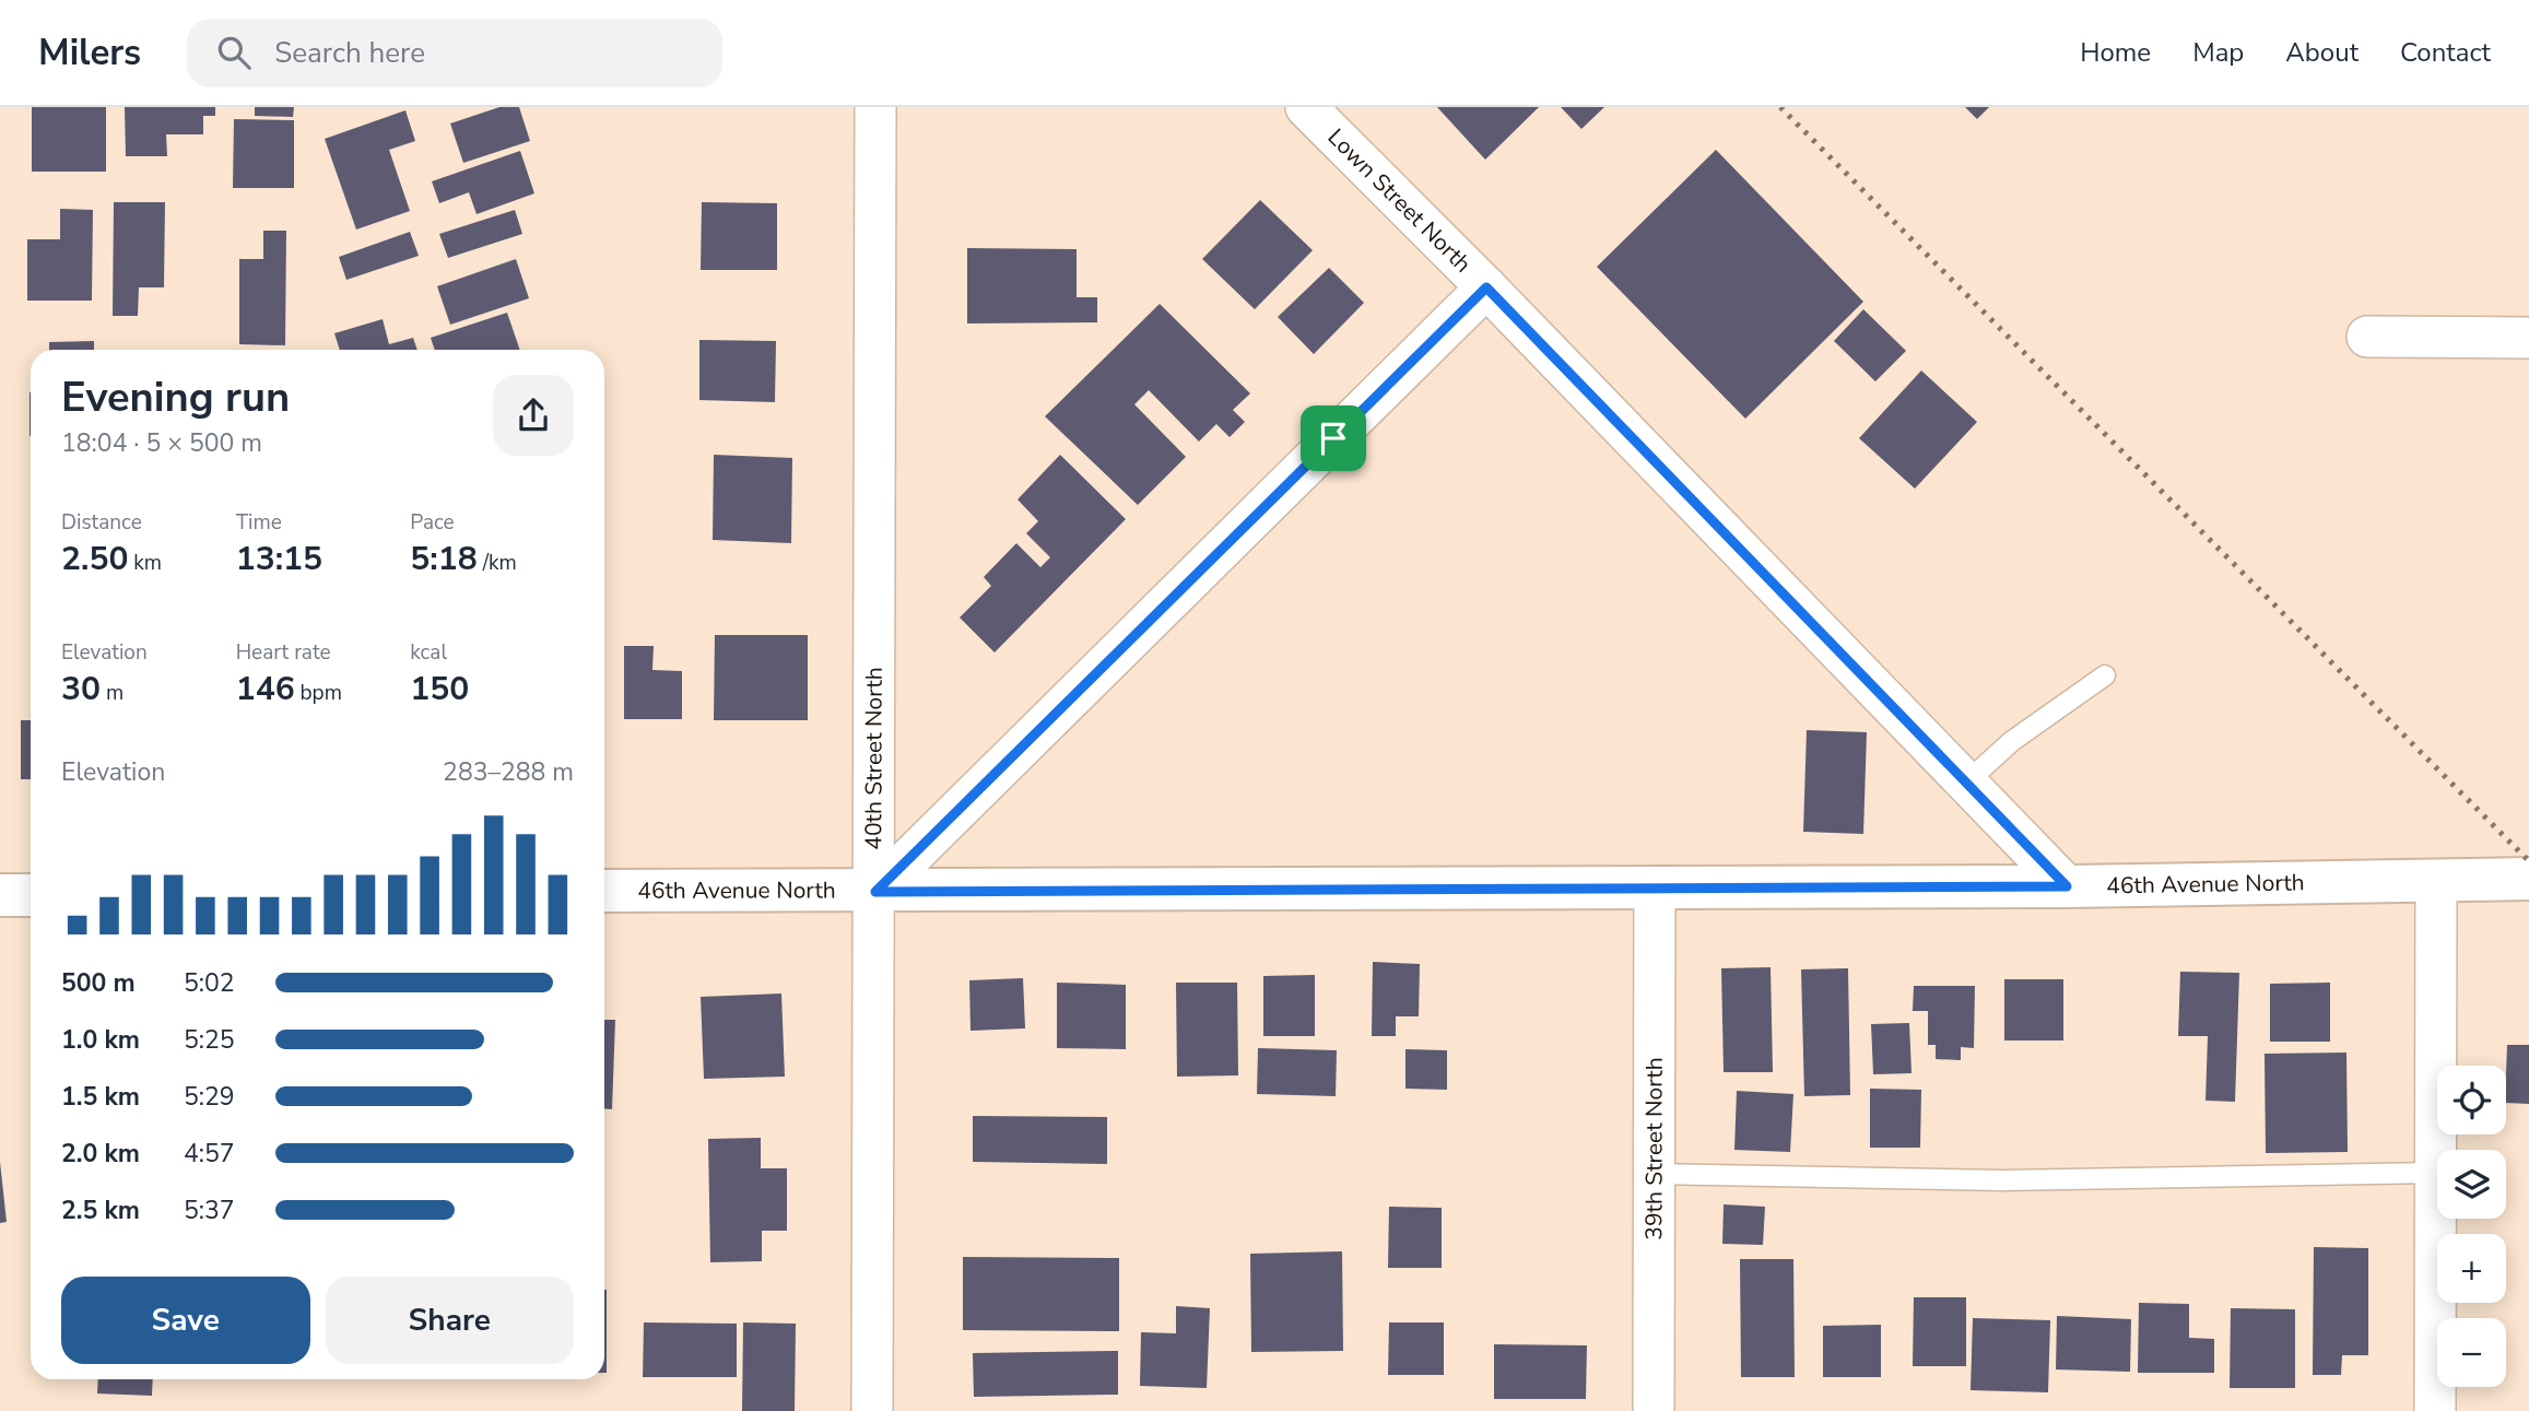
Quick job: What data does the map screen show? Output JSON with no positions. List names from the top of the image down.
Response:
{
  "streets": {
    "street": [
      "Lown Street North",
      "40th Street North",
      "46th Avenue North",
      "39th Street North"
    ]
  },
  "crossings": [
    ["Lown Street North", "46th Avenue North"],
    ["40th Street North", "46th Avenue North"],
    ["46th Avenue North", "39th Street North"]
  ],
  "page": {
    "header": "Milers",
    "search": "Search here",
    "nav": [
      "Home",
      "Map",
      "About",
      "Contact"
    ],
    "heading": ["Evening run", "18:04 · 5 × 500 m"],
    "stats": [
      ["Distance", "2.50 km"],
      ["Time", "13:15"],
      ["Pace", "5:18 /km"],
      ["Elevation", "30 m"],
      ["Heart rate", "146 bpm"],
      ["kcal", "150"]
    ],
    "chart": ["Elevation", "283–288 m"],
    "list": [
      {
        "name": "500 m",
        "note": "5:02"
      },
      {
        "name": "1.0 km",
        "note": "5:25"
      },
      {
        "name": "1.5 km",
        "note": "5:29"
      },
      {
        "name": "2.0 km",
        "note": "4:57"
      },
      {
        "name": "2.5 km",
        "note": "5:37"
      }
    ],
    "map_buttons": ["+", "−"],
    "buttons": ["Save", "Share"]
  }
}
